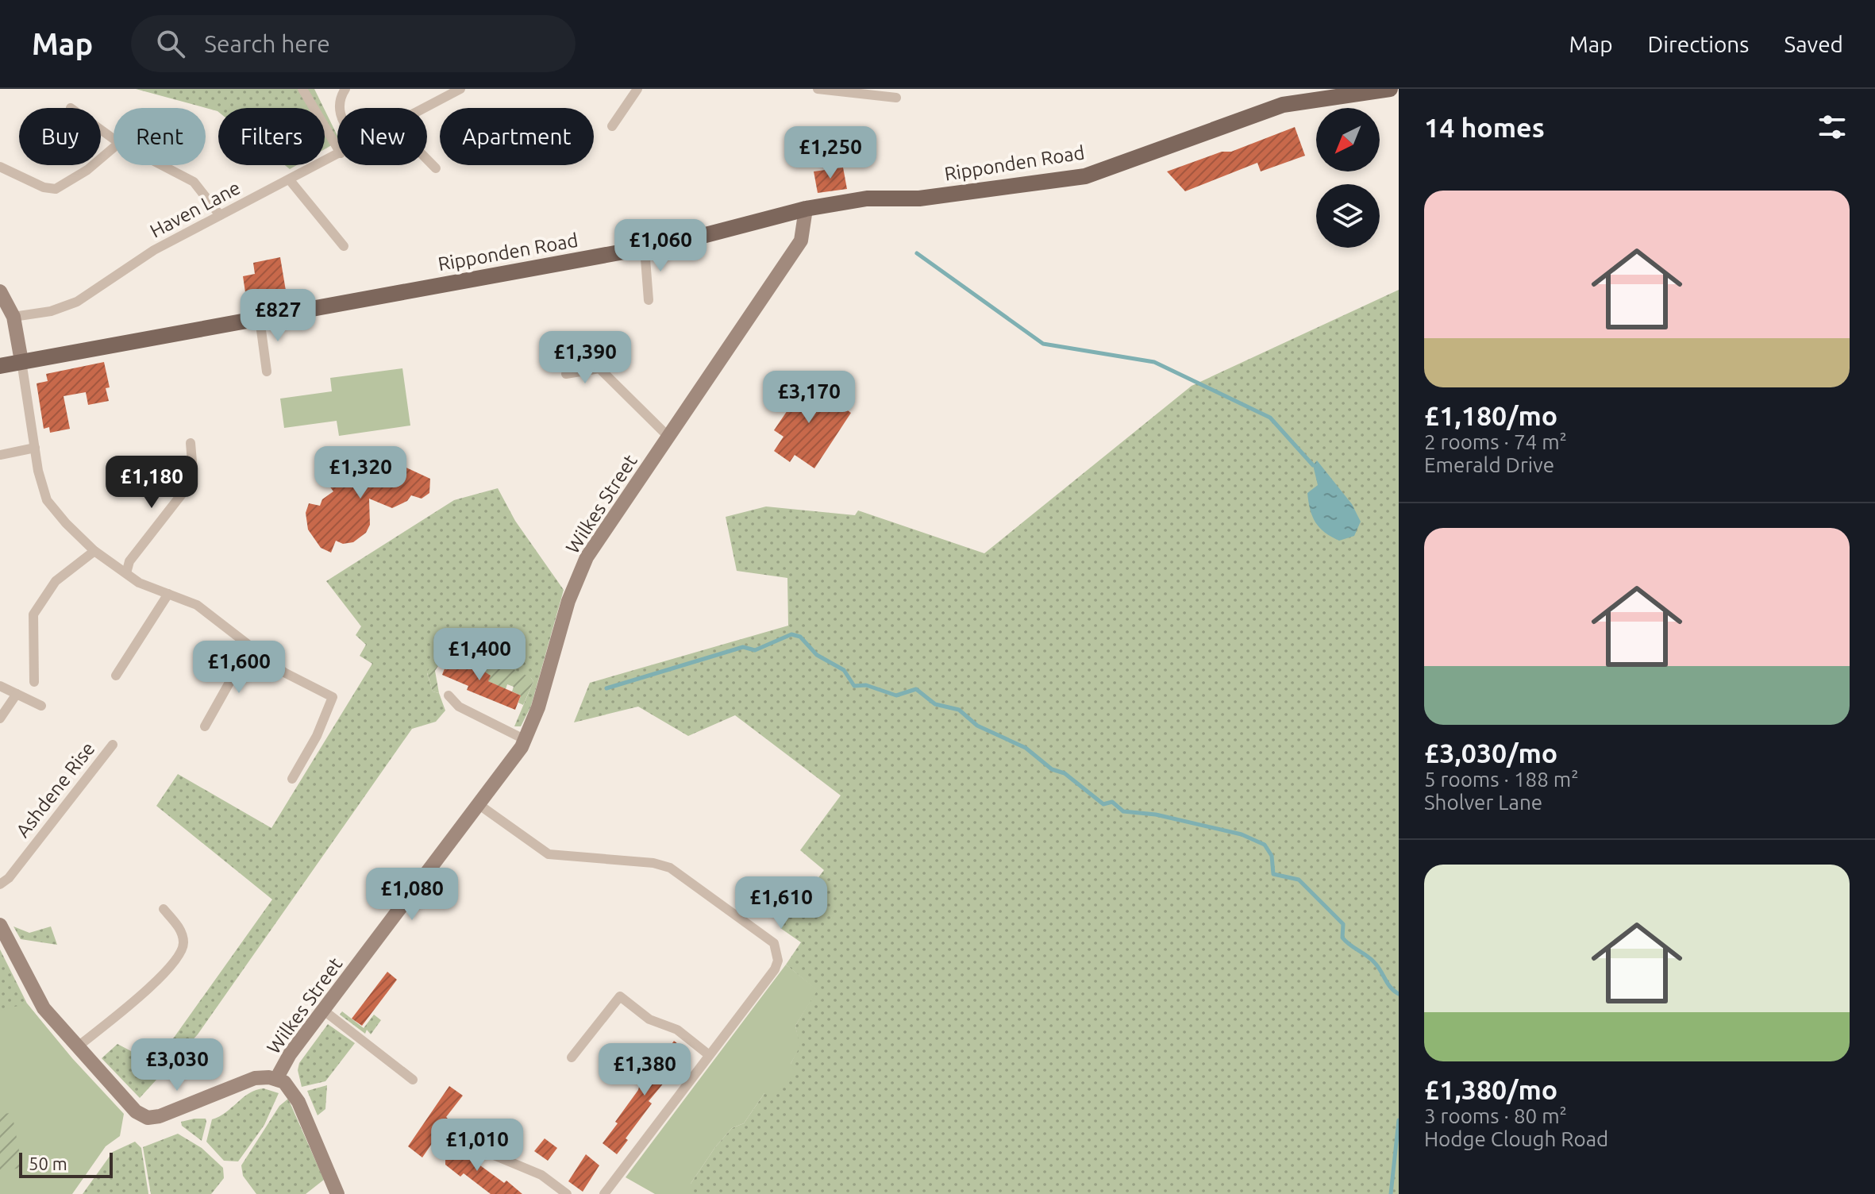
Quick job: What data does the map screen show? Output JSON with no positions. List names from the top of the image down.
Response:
{
  "streets": {
    "main road": ["Ripponden Road"],
    "street": ["Haven Lane", "Wilkes Street", "Ashdene Rise"]
  },
  "crossings": [
    ["Ripponden Road", "Wilkes Street"]
  ],
  "scale_bar": "50 m",
  "north": "bottom left",
  "page": {
    "header": "Map",
    "search": "Search here",
    "nav": ["Map", "Directions", "Saved"],
    "heading": "14 homes",
    "chip": [
      "Buy",
      "Rent",
      "Filters",
      "New",
      "Apartment"
    ],
    "price": [
      "£1,250",
      "£1,060",
      "£827",
      "£1,390",
      "£3,170",
      "£1,320",
      "£1,180",
      "£1,400",
      "£1,600",
      "£1,080",
      "£1,610",
      "£3,030",
      "£1,380",
      "£1,010"
    ],
    "list": [
      {
        "name": "£1,180/mo",
        "note": "2 rooms · 74 m² · Emerald Drive"
      },
      {
        "name": "£3,030/mo",
        "note": "5 rooms · 188 m² · Sholver Lane"
      },
      {
        "name": "£1,380/mo",
        "note": "3 rooms · 80 m² · Hodge Clough Road"
      }
    ],
    "scale": "50 m"
  }
}
